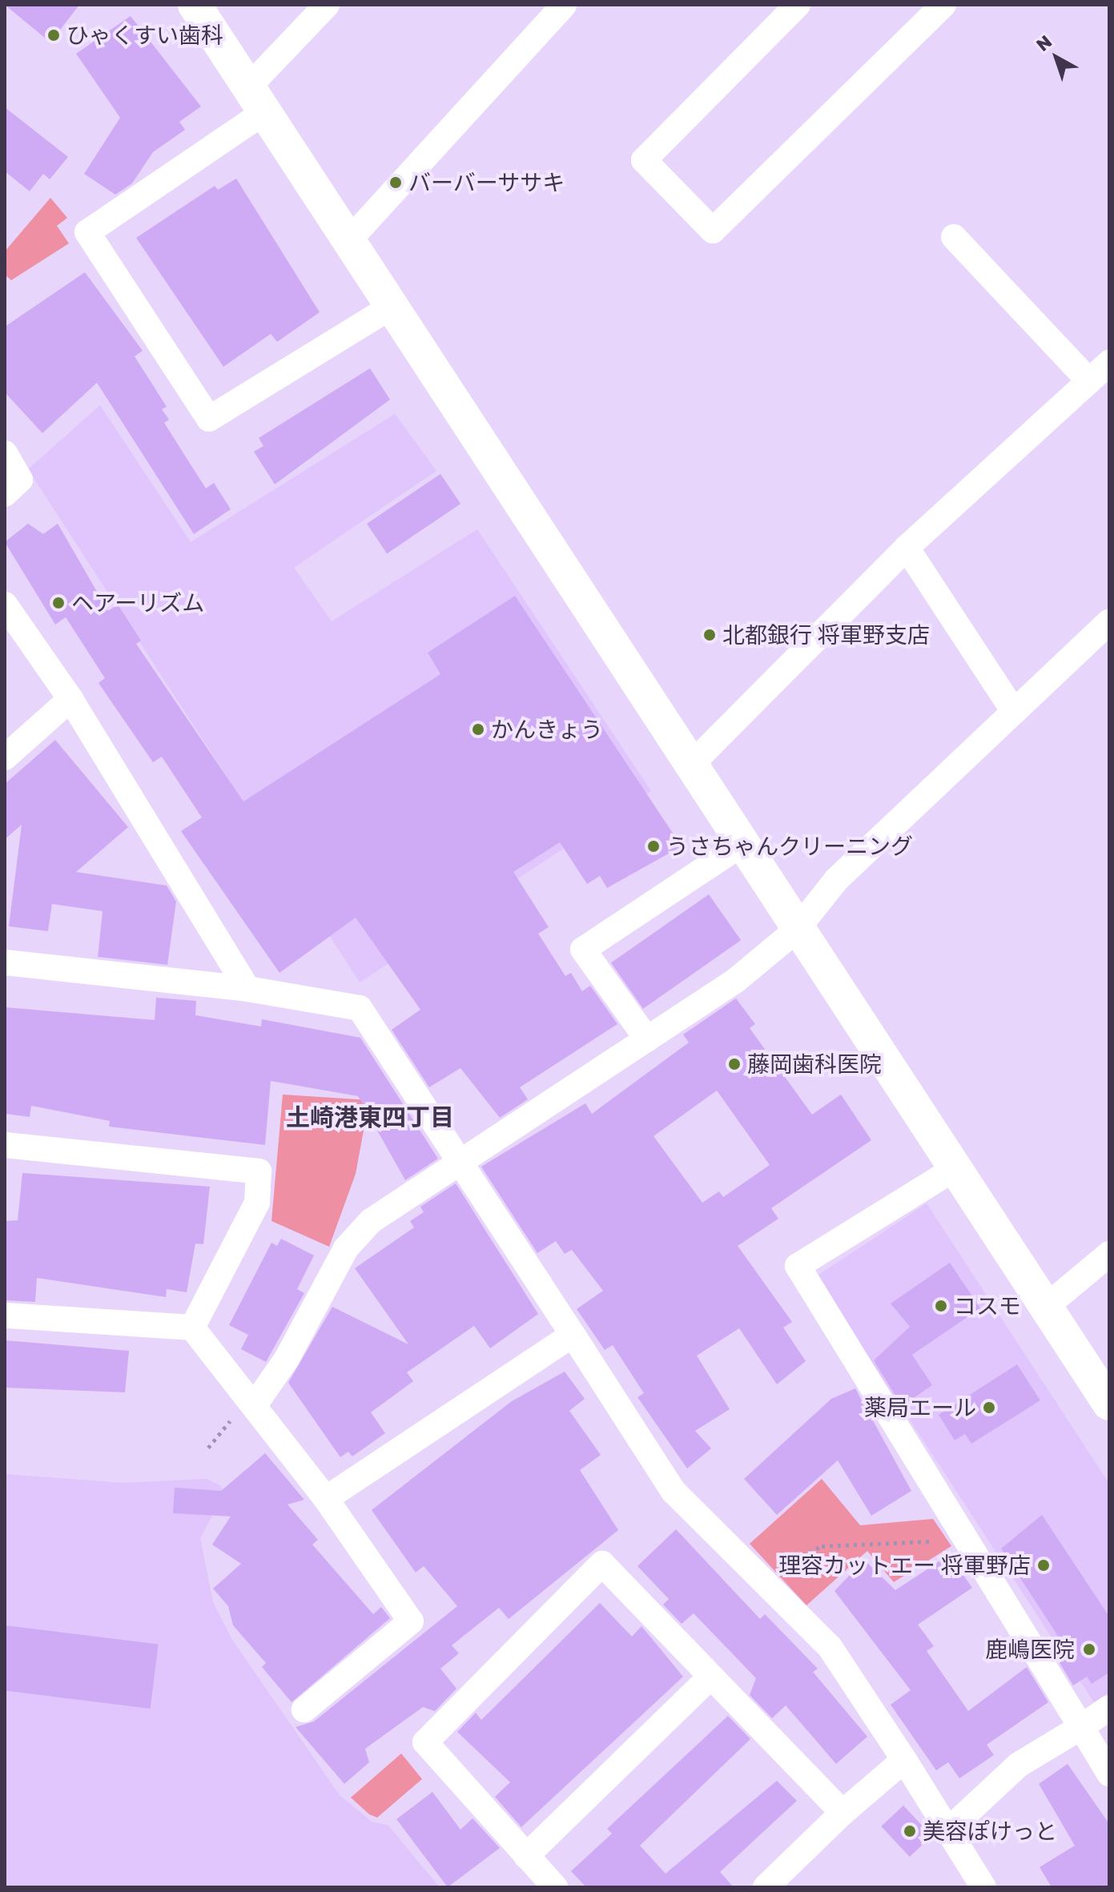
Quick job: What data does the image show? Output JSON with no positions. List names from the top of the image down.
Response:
{
  "districts": ["土崎港東四丁目"],
  "places": [
    "ひゃくすい歯科",
    "バーバーササキ",
    "ヘアーリズム",
    "北都銀行 将軍野支店",
    "かんきょう",
    "うさちゃんクリーニング",
    "藤岡歯科医院",
    "コスモ",
    "薬局エール",
    "理容カットエー 将軍野店",
    "鹿嶋医院",
    "美容ぽけっと"
  ],
  "north": "top left"
}
